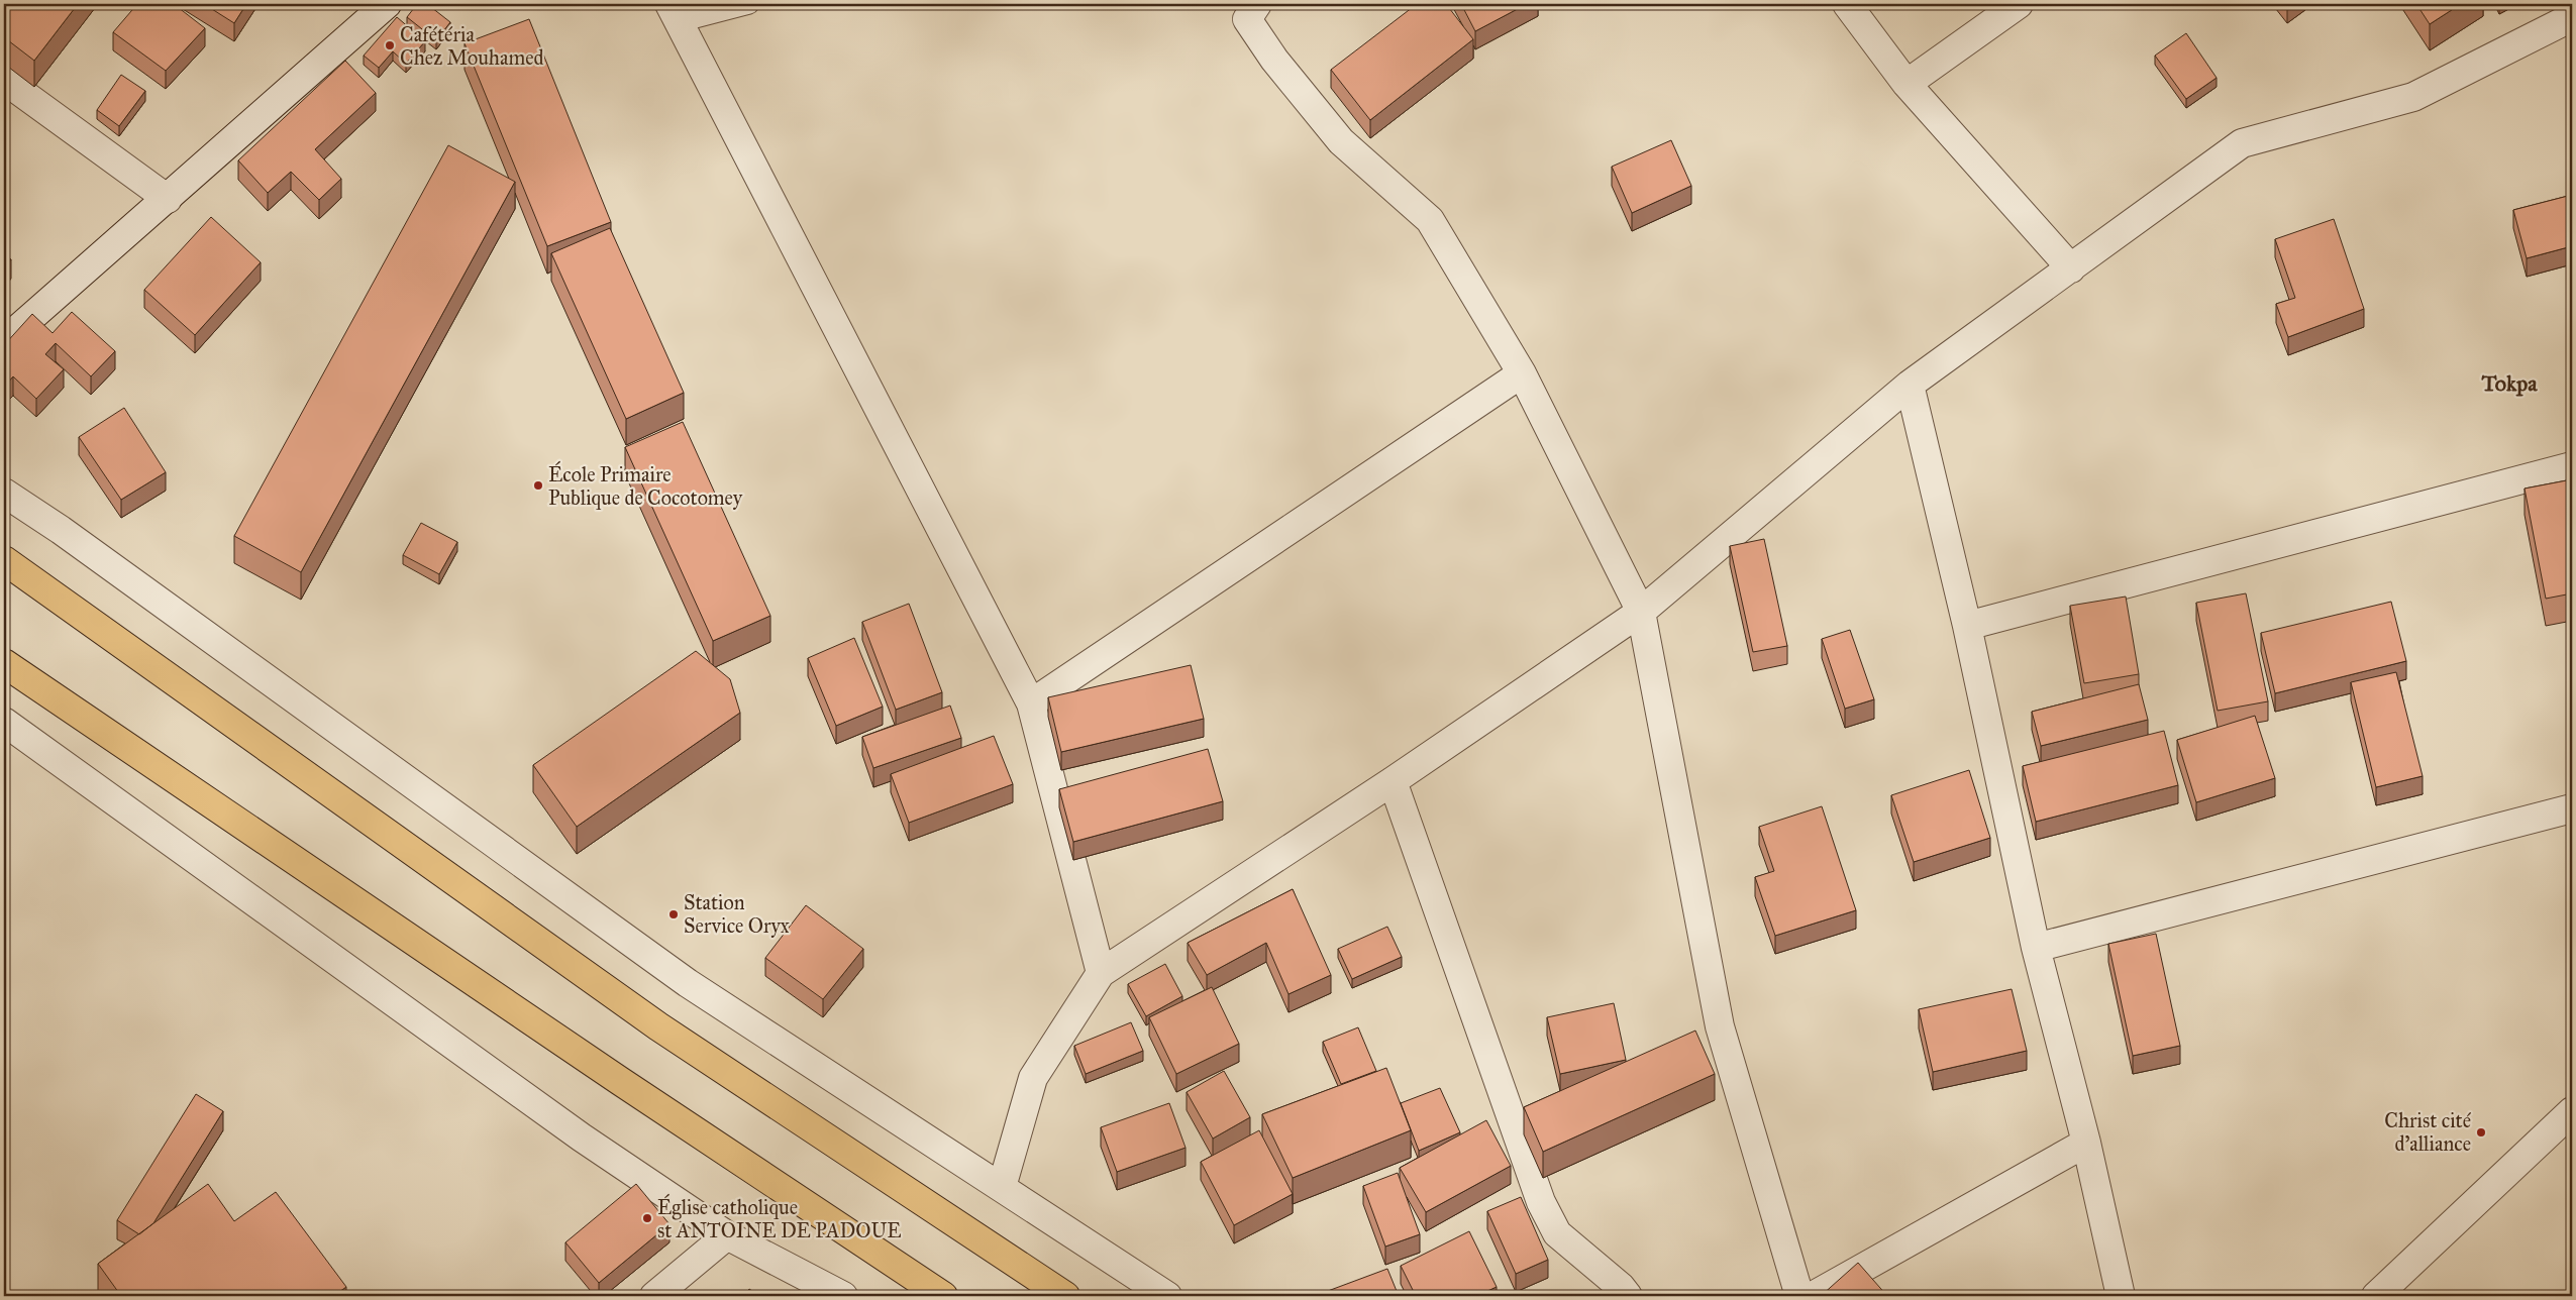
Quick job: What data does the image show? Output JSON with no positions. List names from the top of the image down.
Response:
{
  "districts": ["Tokpa"],
  "places": [
    "Cafétéria Chez Mouhamed",
    "École Primaire Publique de Cocotomey",
    "Station Service Oryx",
    "Christ cité d'alliance",
    "Église catholique st ANTOINE DE PADOUE"
  ]
}
